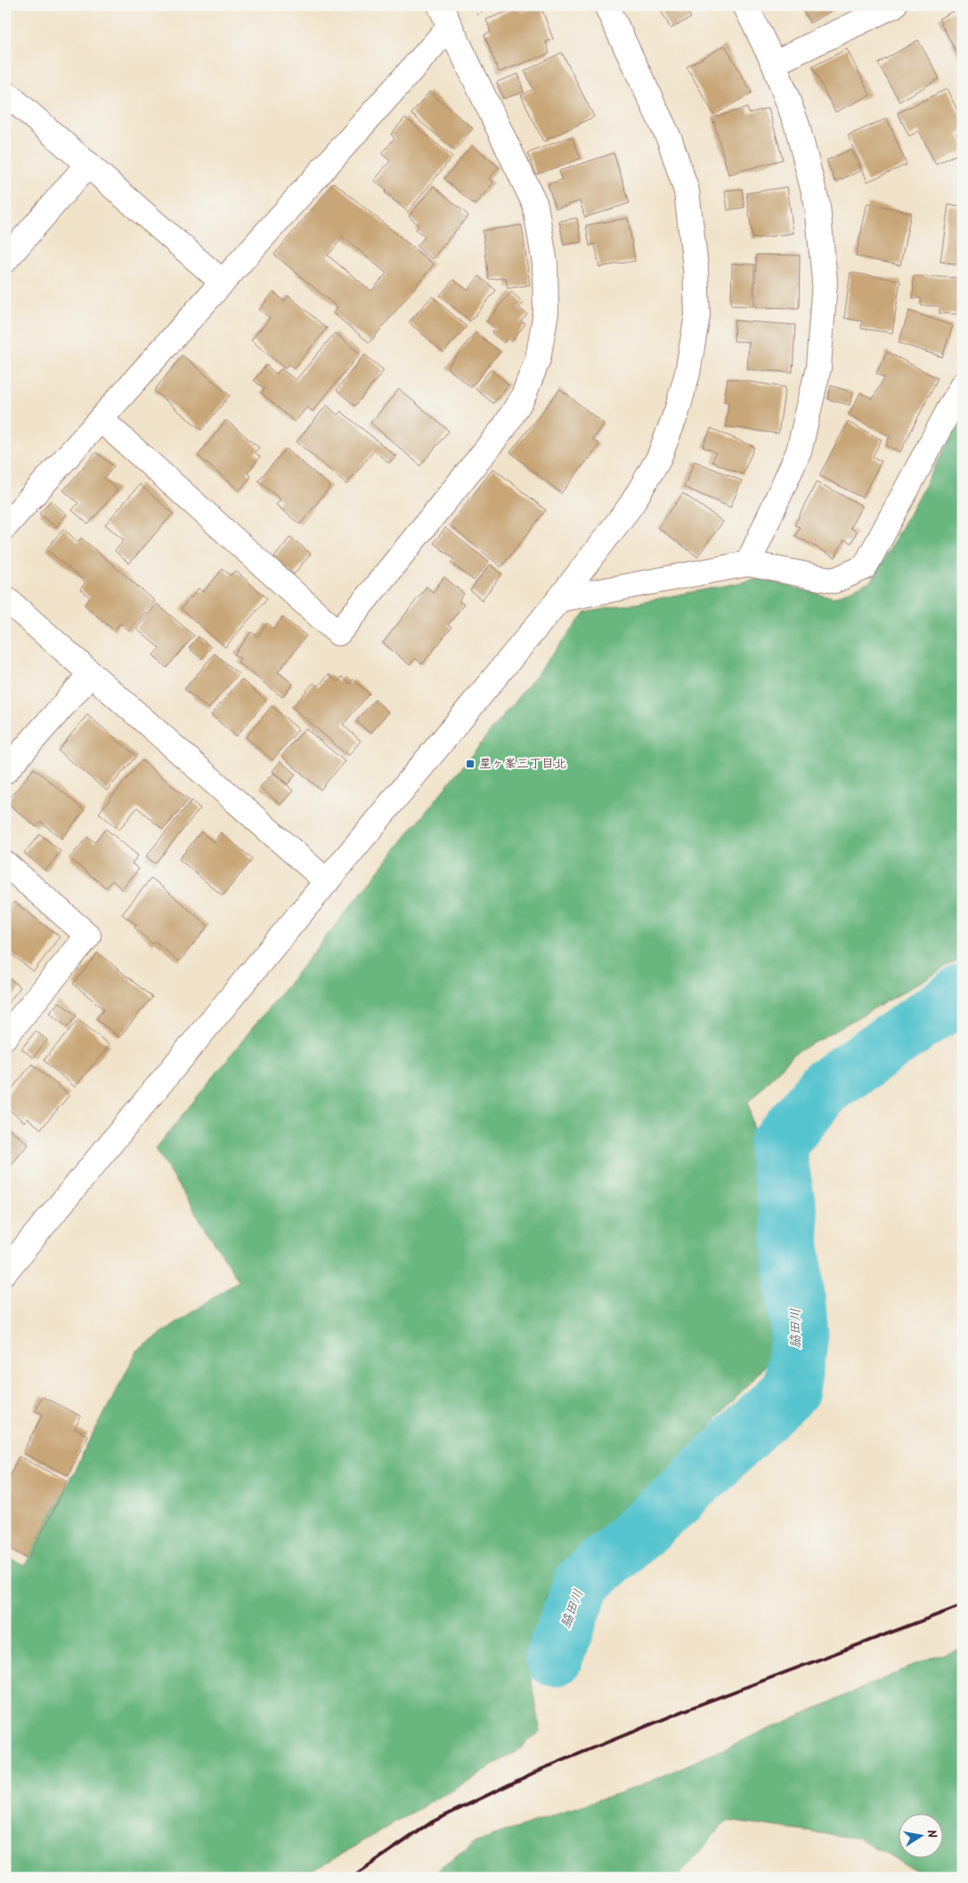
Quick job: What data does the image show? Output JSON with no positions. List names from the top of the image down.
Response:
{
  "water": ["脇田川"],
  "places": {
    "transit": ["星ヶ峯三丁目北"]
  },
  "north": "right"
}
